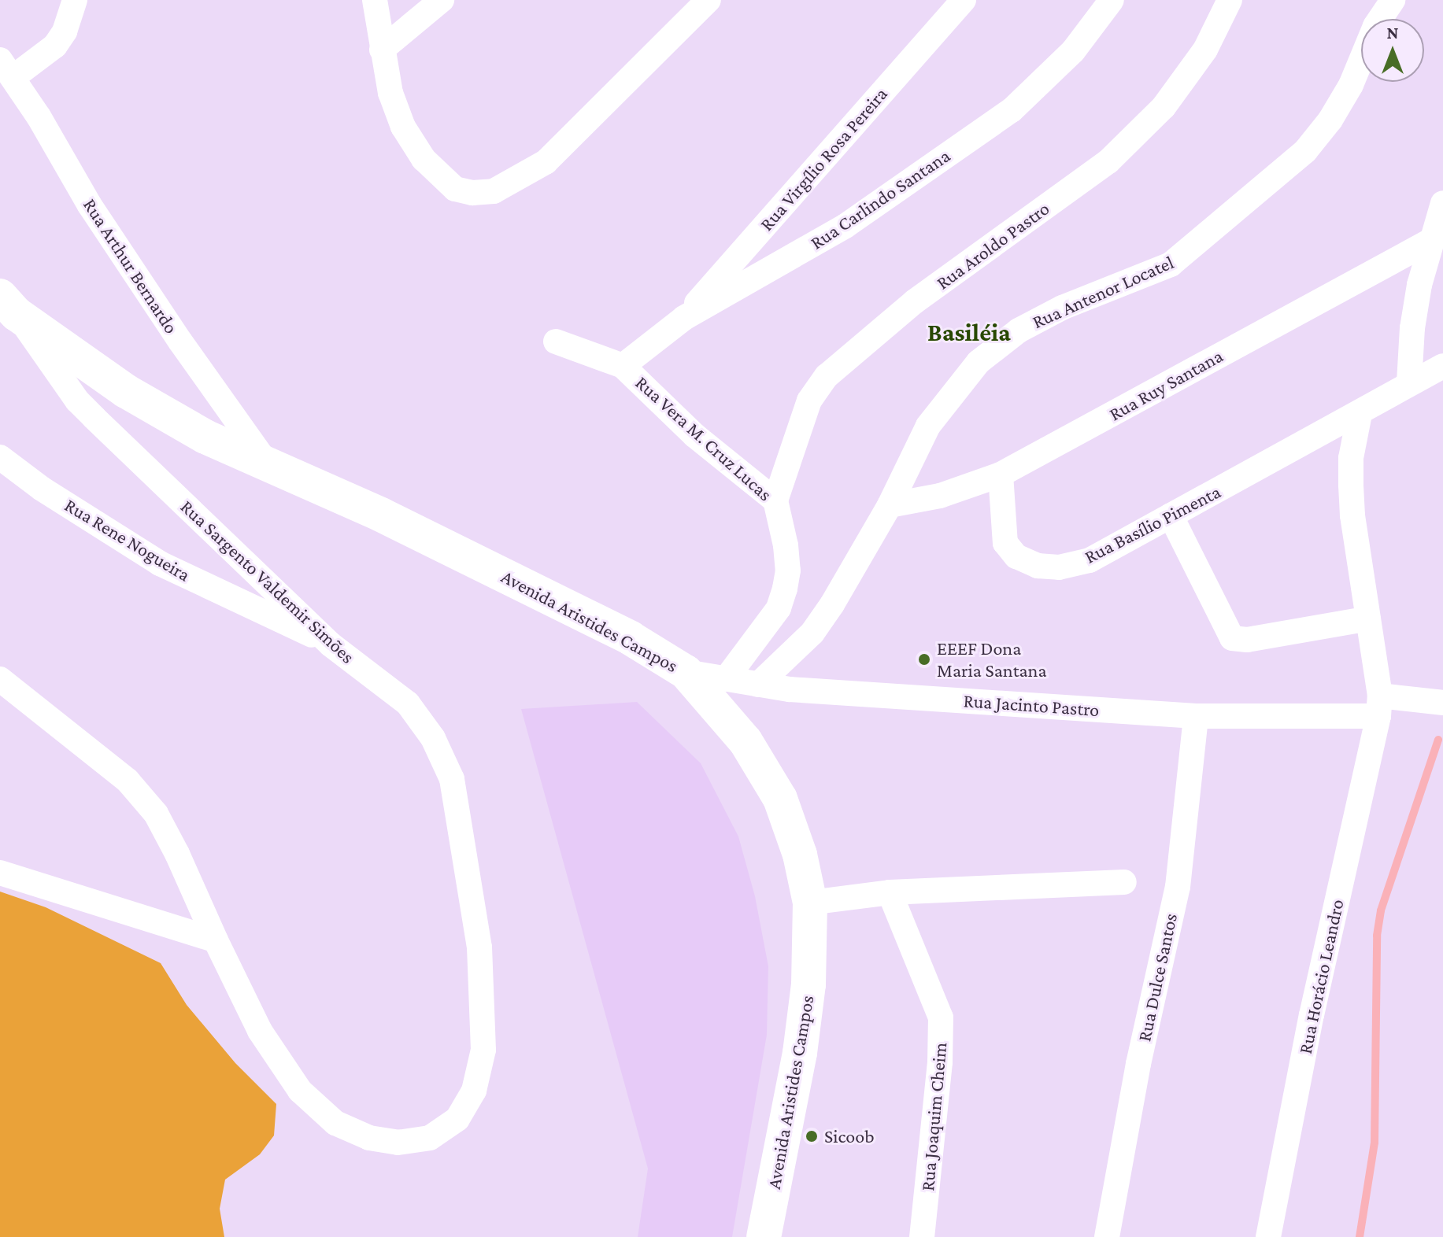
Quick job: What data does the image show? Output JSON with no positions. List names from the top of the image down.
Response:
{
  "streets": {
    "highway": ["Avenida Aristides Campos"],
    "street": [
      "Rua Virgílio Rosa Pereira",
      "Rua Carlindo Santana",
      "Rua Aroldo Pastro",
      "Rua Arthur Bernardo",
      "Rua Antenor Locatel",
      "Rua Ruy Santana",
      "Rua Vera M. Cruz Lucas",
      "Rua Basílio Pimenta",
      "Rua Rene Nogueira",
      "Rua Sargento Valdemir Simões",
      "Rua Jacinto Pastro",
      "Rua Horácio Leandro",
      "Rua Dulce Santos",
      "Rua Joaquim Cheim"
    ]
  },
  "crossings": [
    ["Rua Virgílio Rosa Pereira", "Rua Carlindo Santana"],
    ["Rua Carlindo Santana", "Rua Vera M. Cruz Lucas"],
    ["Rua Aroldo Pastro", "Rua Vera M. Cruz Lucas"],
    ["Rua Arthur Bernardo", "Avenida Aristides Campos"],
    ["Rua Antenor Locatel", "Rua Ruy Santana"],
    ["Rua Antenor Locatel", "Rua Jacinto Pastro"],
    ["Rua Ruy Santana", "Rua Basílio Pimenta"],
    ["Rua Vera M. Cruz Lucas", "Rua Jacinto Pastro"],
    ["Rua Rene Nogueira", "Rua Sargento Valdemir Simões"],
    ["Rua Sargento Valdemir Simões", "Avenida Aristides Campos"],
    ["Avenida Aristides Campos", "Rua Jacinto Pastro"],
    ["Rua Jacinto Pastro", "Rua Horácio Leandro"],
    ["Rua Jacinto Pastro", "Rua Dulce Santos"]
  ],
  "districts": ["Basiléia"],
  "places": ["EEEF Dona Maria Santana", "Sicoob"],
  "north": "top"
}
